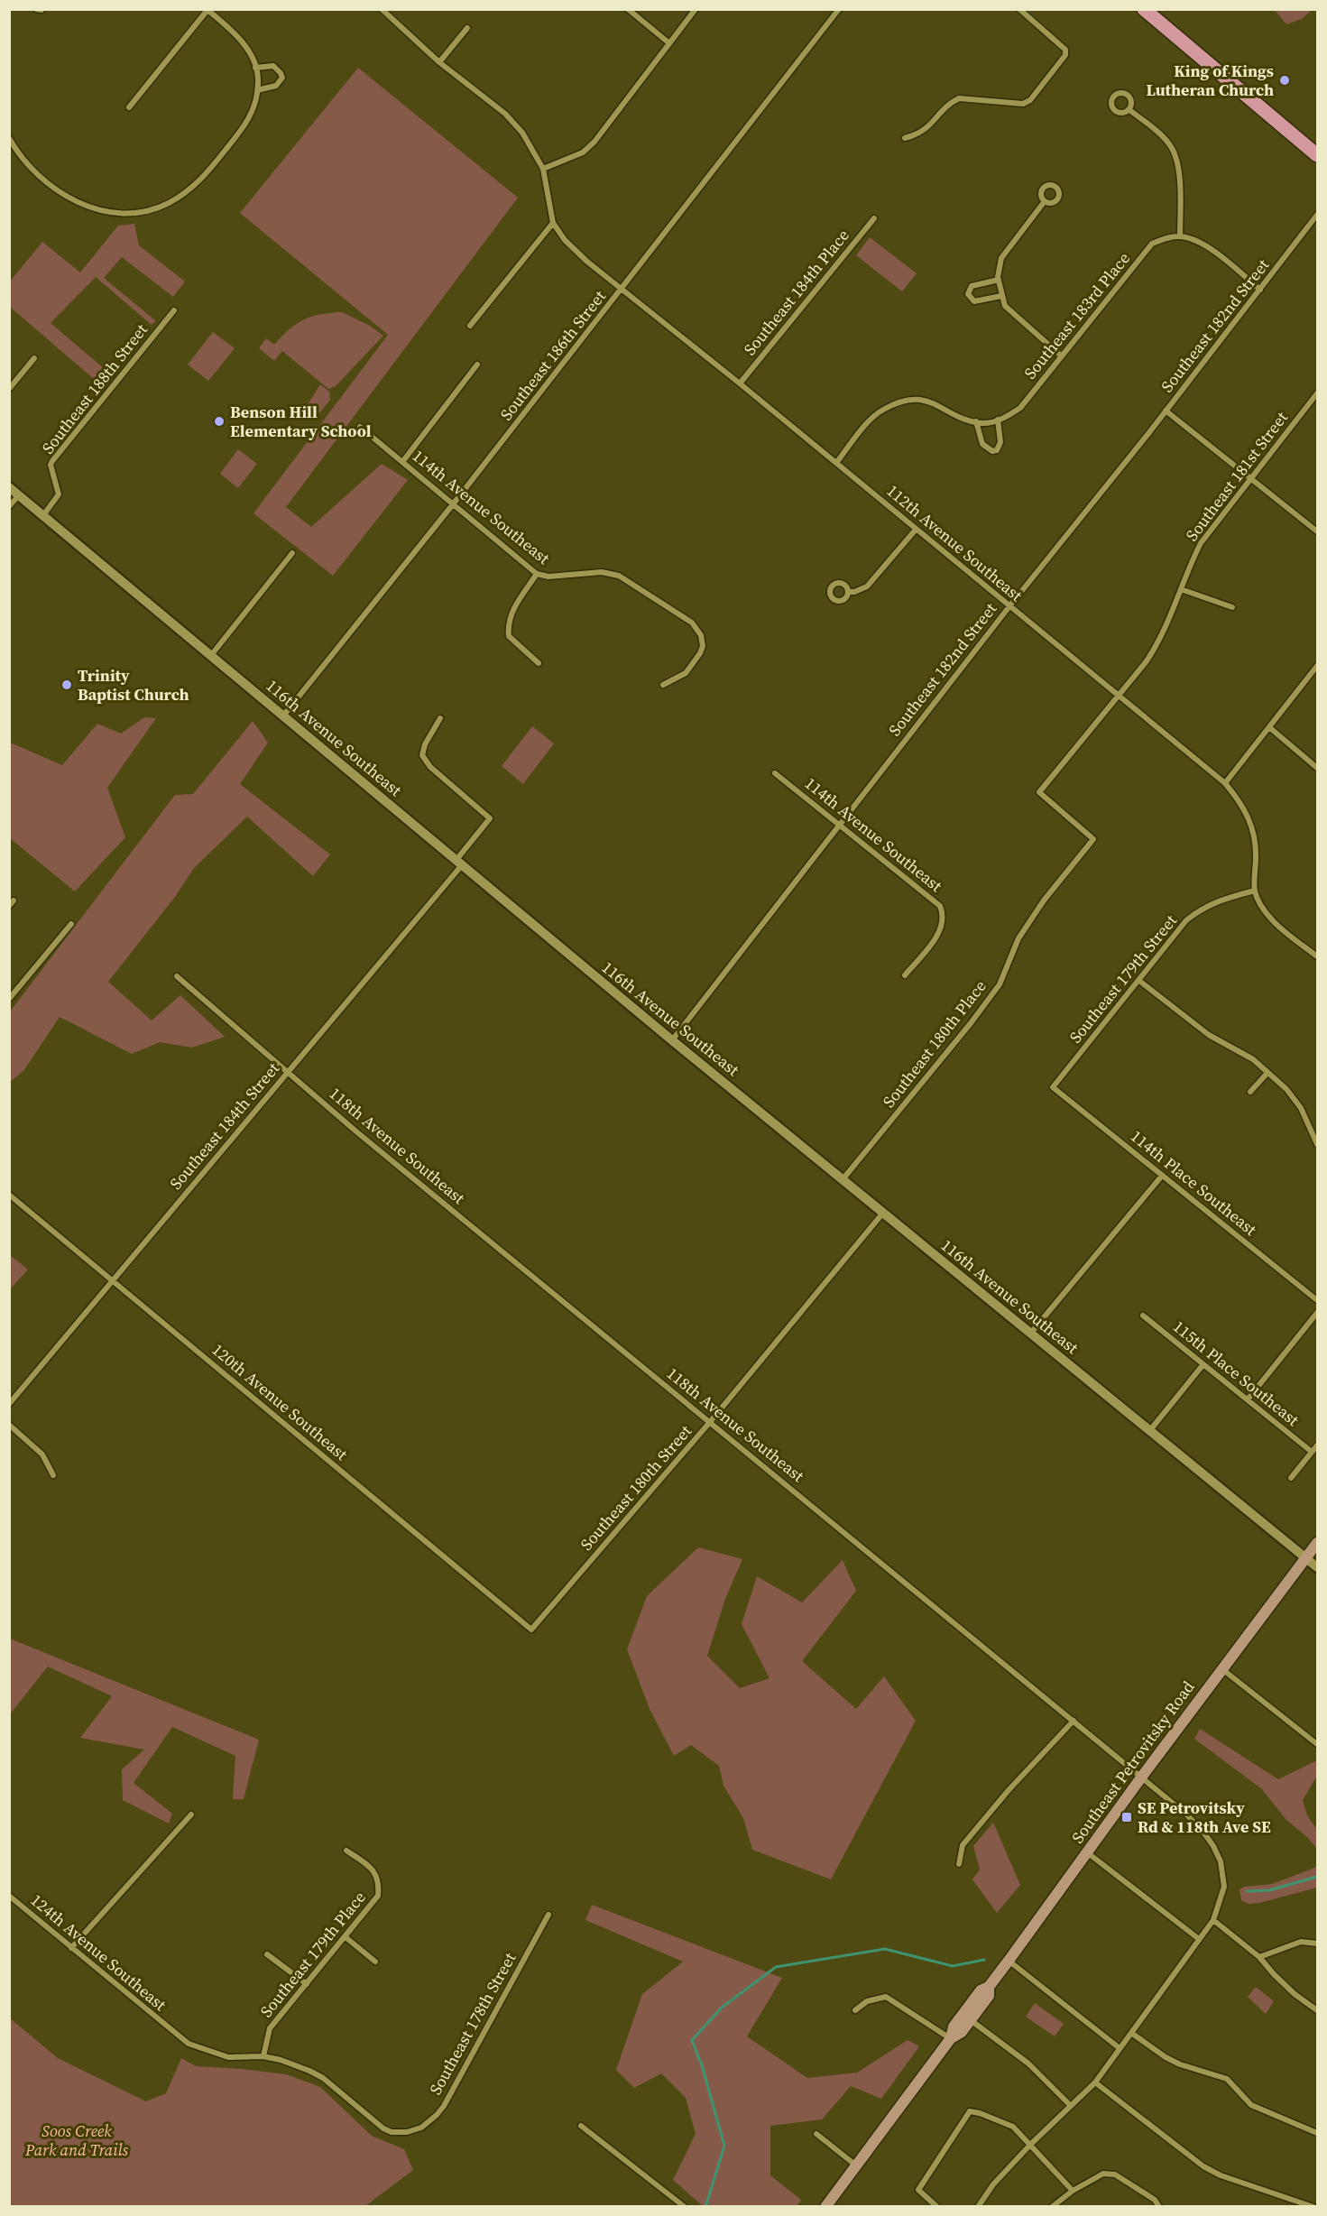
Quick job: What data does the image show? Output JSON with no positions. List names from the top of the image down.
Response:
{
  "streets": {
    "main road": ["Southeast Petrovitsky Road"],
    "street": [
      "Southeast 184th Place",
      "Southeast 183rd Place",
      "Southeast 182nd Street",
      "Southeast 186th Street",
      "Southeast 188th Street",
      "Southeast 181st Street",
      "114th Avenue Southeast",
      "112th Avenue Southeast",
      "116th Avenue Southeast",
      "Southeast 179th Street",
      "Southeast 180th Place",
      "Southeast 184th Street",
      "118th Avenue Southeast",
      "114th Place Southeast",
      "115th Place Southeast",
      "120th Avenue Southeast",
      "Southeast 180th Street",
      "124th Avenue Southeast",
      "Southeast 179th Place",
      "Southeast 178th Street"
    ]
  },
  "crossings": [
    ["Southeast 184th Place", "112th Avenue Southeast"],
    ["Southeast 183rd Place", "112th Avenue Southeast"],
    ["Southeast 182nd Street", "114th Avenue Southeast"],
    ["Southeast 182nd Street", "112th Avenue Southeast"],
    ["Southeast 182nd Street", "116th Avenue Southeast"],
    ["Southeast 186th Street", "114th Avenue Southeast"],
    ["Southeast 186th Street", "112th Avenue Southeast"],
    ["Southeast 186th Street", "116th Avenue Southeast"],
    ["Southeast 188th Street", "116th Avenue Southeast"],
    ["Southeast 181st Street", "112th Avenue Southeast"],
    ["Southeast 181st Street", "Southeast 180th Place"],
    ["112th Avenue Southeast", "Southeast 179th Street"],
    ["116th Avenue Southeast", "Southeast 180th Place"],
    ["116th Avenue Southeast", "Southeast 184th Street"],
    ["116th Avenue Southeast", "Southeast 180th Street"],
    ["116th Avenue Southeast", "Southeast Petrovitsky Road"],
    ["Southeast 179th Street", "114th Place Southeast"],
    ["Southeast 184th Street", "118th Avenue Southeast"],
    ["Southeast 184th Street", "120th Avenue Southeast"],
    ["118th Avenue Southeast", "Southeast 180th Street"],
    ["118th Avenue Southeast", "Southeast Petrovitsky Road"],
    ["120th Avenue Southeast", "Southeast 180th Street"],
    ["124th Avenue Southeast", "Southeast 179th Place"],
    ["124th Avenue Southeast", "Southeast 178th Street"]
  ],
  "parks": ["Soos Creek Park and Trails"],
  "places": {
    "other": ["King of Kings Lutheran Church", "Benson Hill Elementary School", "Trinity Baptist Church"],
    "transit": ["SE Petrovitsky Rd & 118th Ave SE"]
  }
}
